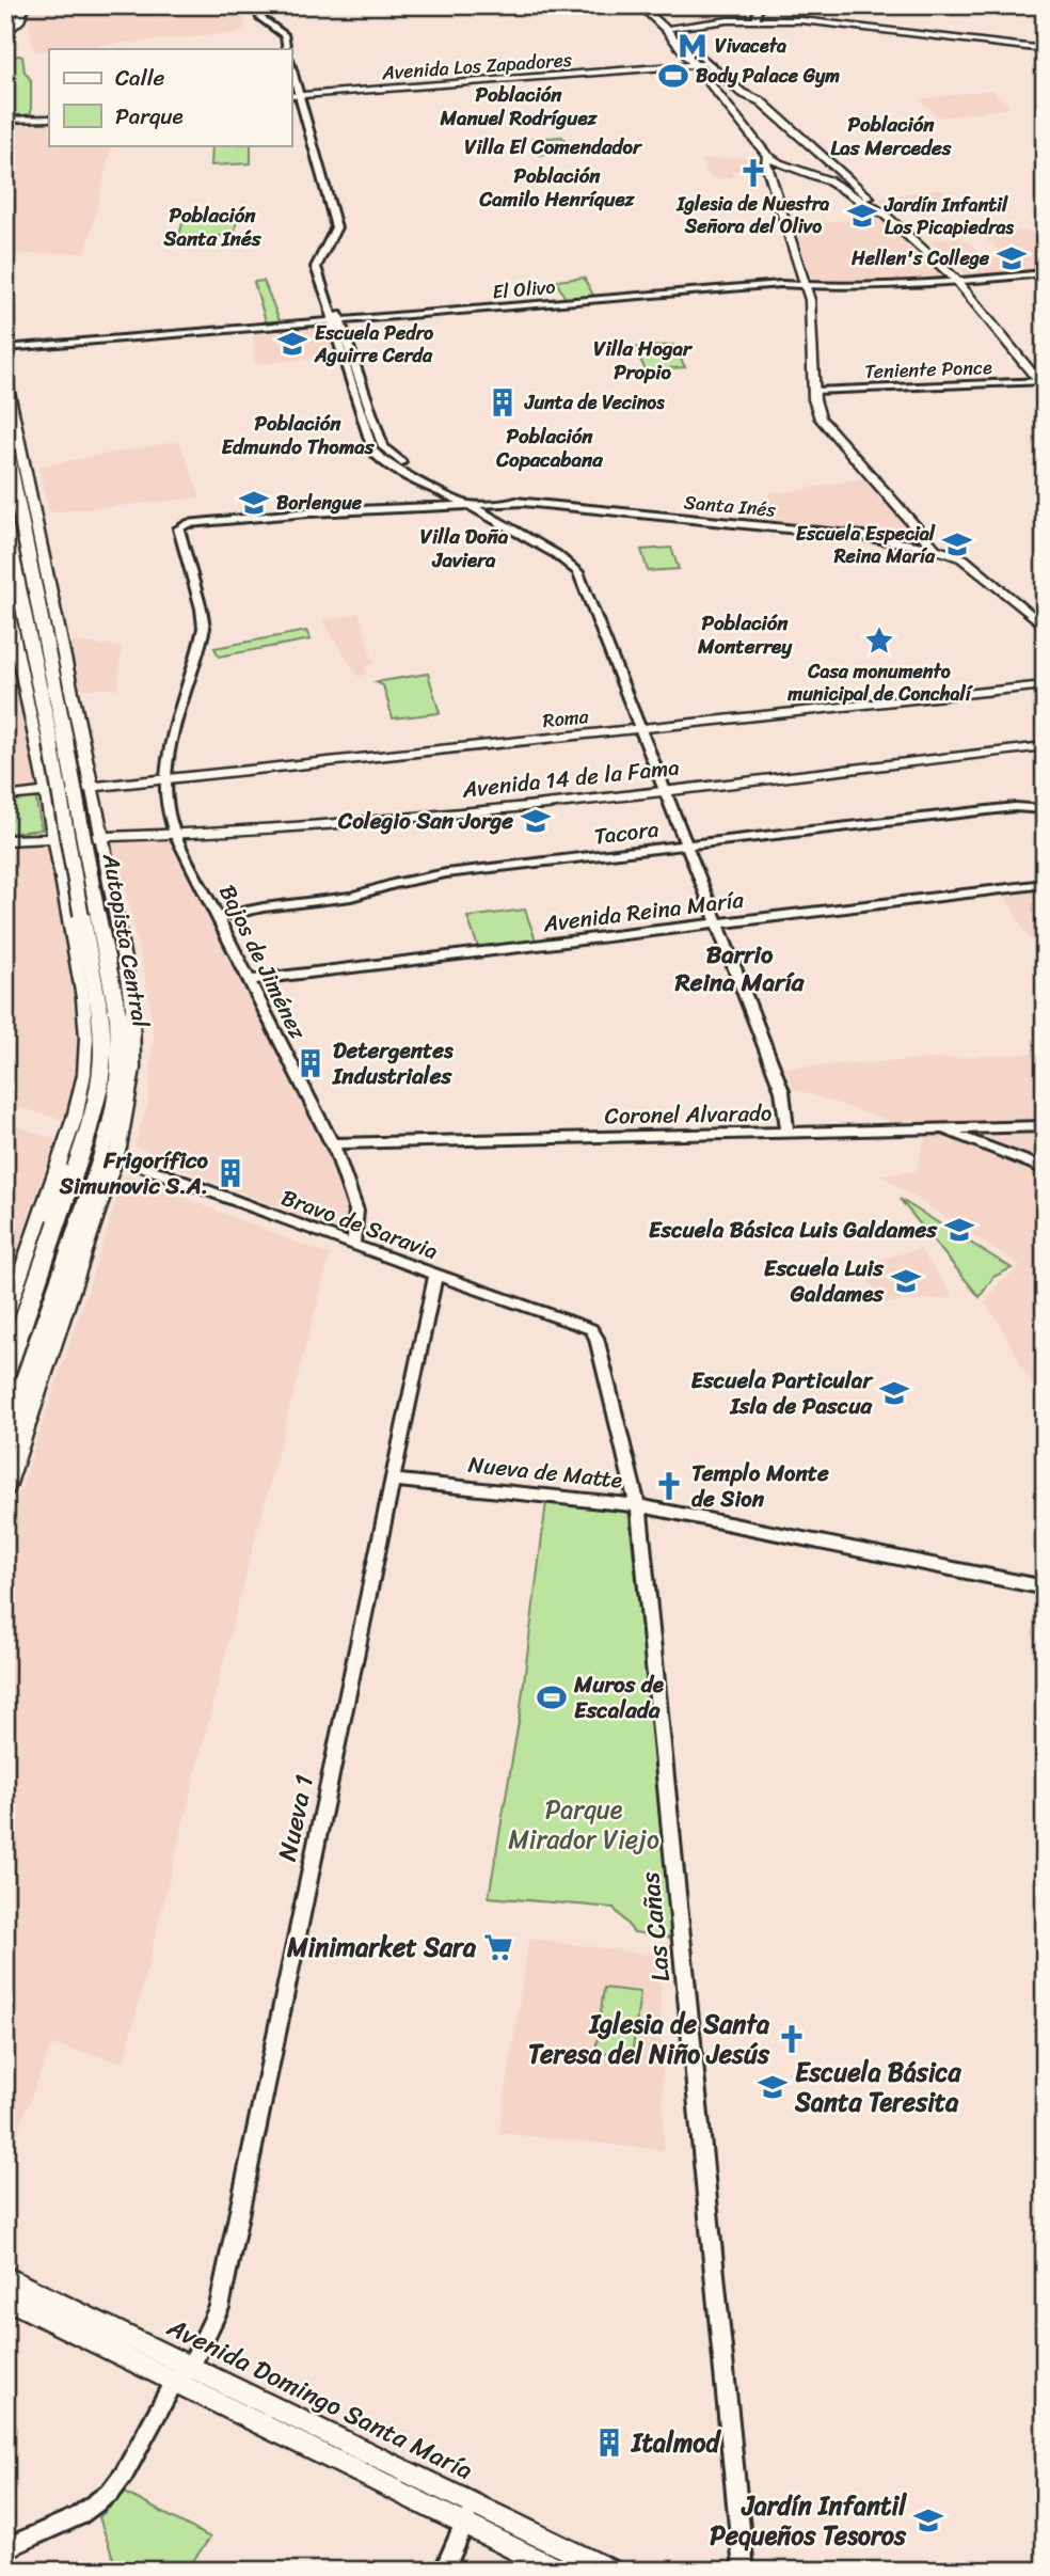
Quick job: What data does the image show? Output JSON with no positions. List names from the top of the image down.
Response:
{
  "streets": {
    "highway": ["Autopista Central"],
    "main road": [
      "Avenida Los Zapadores",
      "Roma",
      "Avenida 14 de la Fama",
      "Avenida Domingo Santa María"
    ],
    "street": [
      "El Olivo",
      "Teniente Ponce",
      "Santa Inés",
      "Tacora",
      "Avenida Reina María",
      "Bajos de Jiménez",
      "Coronel Alvarado",
      "Bravo de Saravia",
      "Nueva de Matte",
      "Nueva 1",
      "Las Cañas"
    ]
  },
  "crossings": [
    ["Santa Inés", "Bajos de Jiménez"],
    ["Roma", "Bajos de Jiménez"],
    ["Avenida 14 de la Fama", "Bajos de Jiménez"],
    ["Tacora", "Bajos de Jiménez"],
    ["Avenida Reina María", "Bajos de Jiménez"],
    ["Bajos de Jiménez", "Coronel Alvarado"],
    ["Bajos de Jiménez", "Bravo de Saravia"],
    ["Bravo de Saravia", "Nueva 1"],
    ["Bravo de Saravia", "Las Cañas"],
    ["Nueva de Matte", "Nueva 1"],
    ["Nueva de Matte", "Las Cañas"],
    ["Nueva 1", "Avenida Domingo Santa María"]
  ],
  "districts": [
    "Población Manuel Rodríguez",
    "Población Las Mercedes",
    "Villa El Comendador",
    "Población Camilo Henríquez",
    "Población Santa Inés",
    "Villa Hogar Propio",
    "Población Edmundo Thomas",
    "Población Copacabana",
    "Villa Doña Javiera",
    "Población Monterrey",
    "Barrio Reina María"
  ],
  "parks": ["Parque Mirador Viejo"],
  "places": {
    "metro station": ["Vivaceta"],
    "sports": ["Body Palace Gym", "Muros de Escalada"],
    "church": ["Iglesia de Nuestra Señora del Olivo", "Templo Monte de Sion", "Iglesia de Santa Teresa del Niño Jesús"],
    "school or university": [
      "Jardín Infantil Los Picapiedras",
      "Hellen's College",
      "Escuela Pedro Aguirre Cerda",
      "Borlengue",
      "Escuela Especial Reina María",
      "Colegio San Jorge",
      "Escuela Básica Luis Galdames",
      "Escuela Luis Galdames",
      "Escuela Particular Isla de Pascua",
      "Escuela Básica Santa Teresita",
      "Jardín Infantil Pequeños Tesoros"
    ],
    "building": [
      "Junta de Vecinos",
      "Detergentes Industriales",
      "Frigorífico Simunovic S.A.",
      "Italmod"
    ],
    "place": ["Casa monumento municipal de Conchalí"],
    "supermarket": ["Minimarket Sara"]
  },
  "legend": ["Calle", "Parque"]
}
